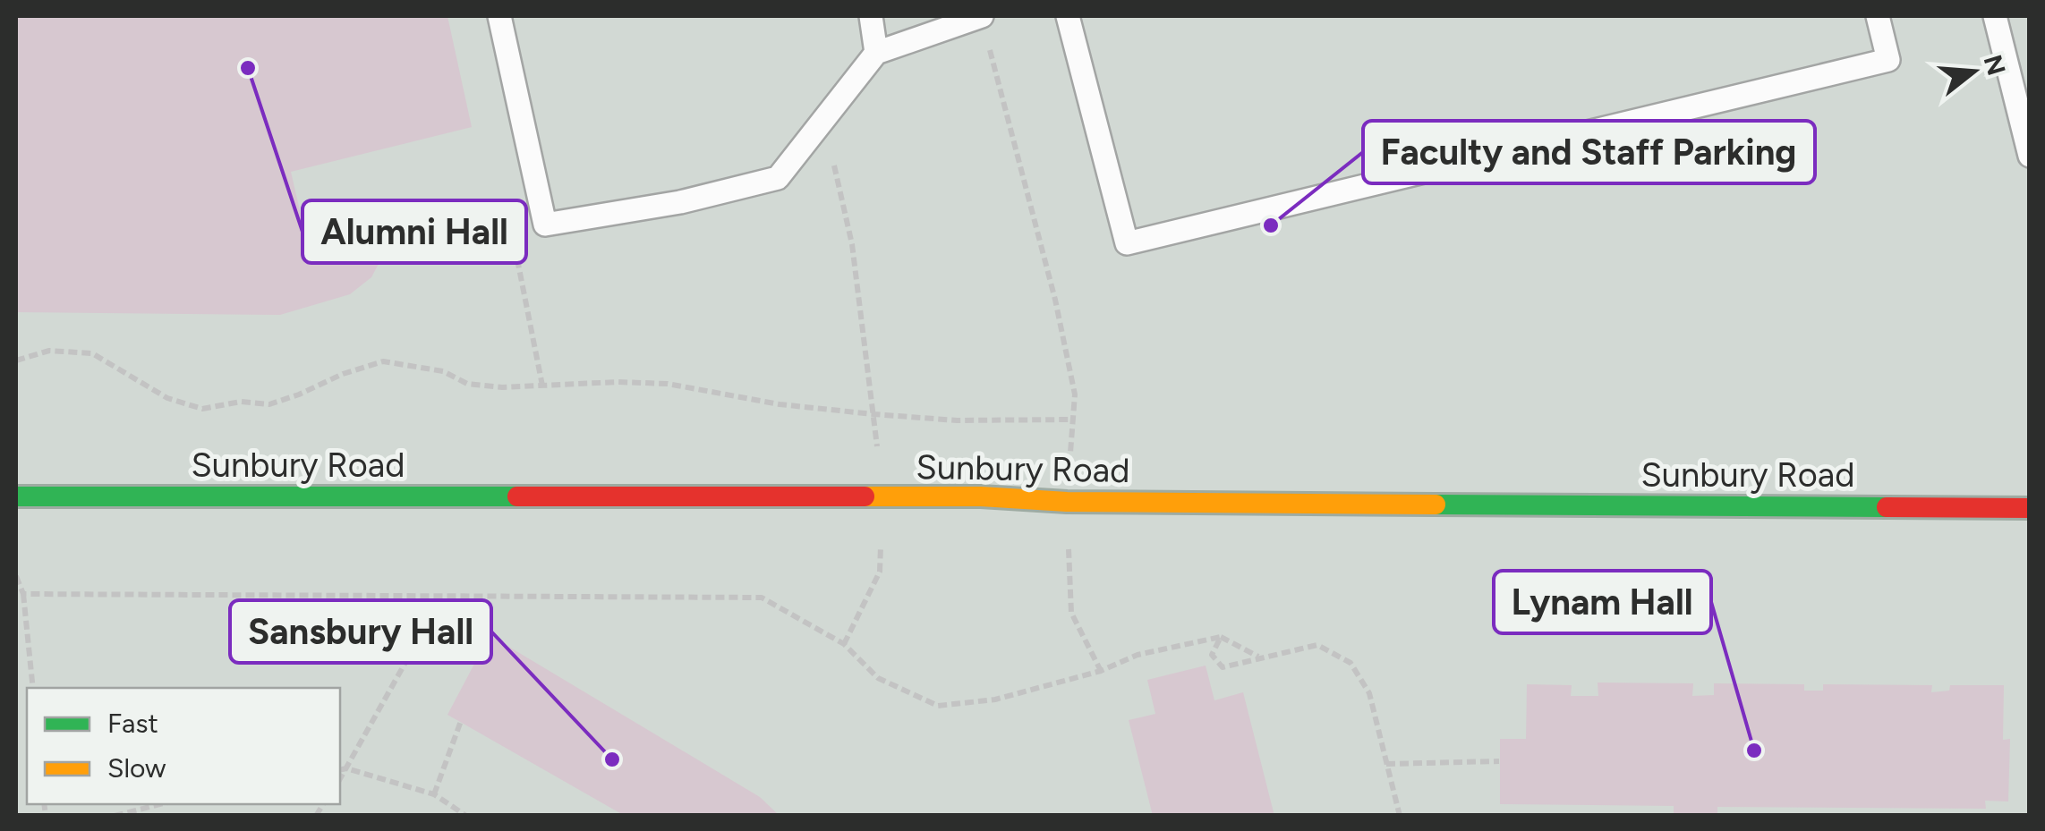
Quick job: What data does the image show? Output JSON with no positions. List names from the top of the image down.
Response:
{
  "streets": {
    "main road": ["Sunbury Road"]
  },
  "places": [
    "Alumni Hall",
    "Faculty and Staff Parking",
    "Lynam Hall",
    "Sansbury Hall"
  ],
  "legend": ["Fast", "Slow"],
  "north": "right"
}
